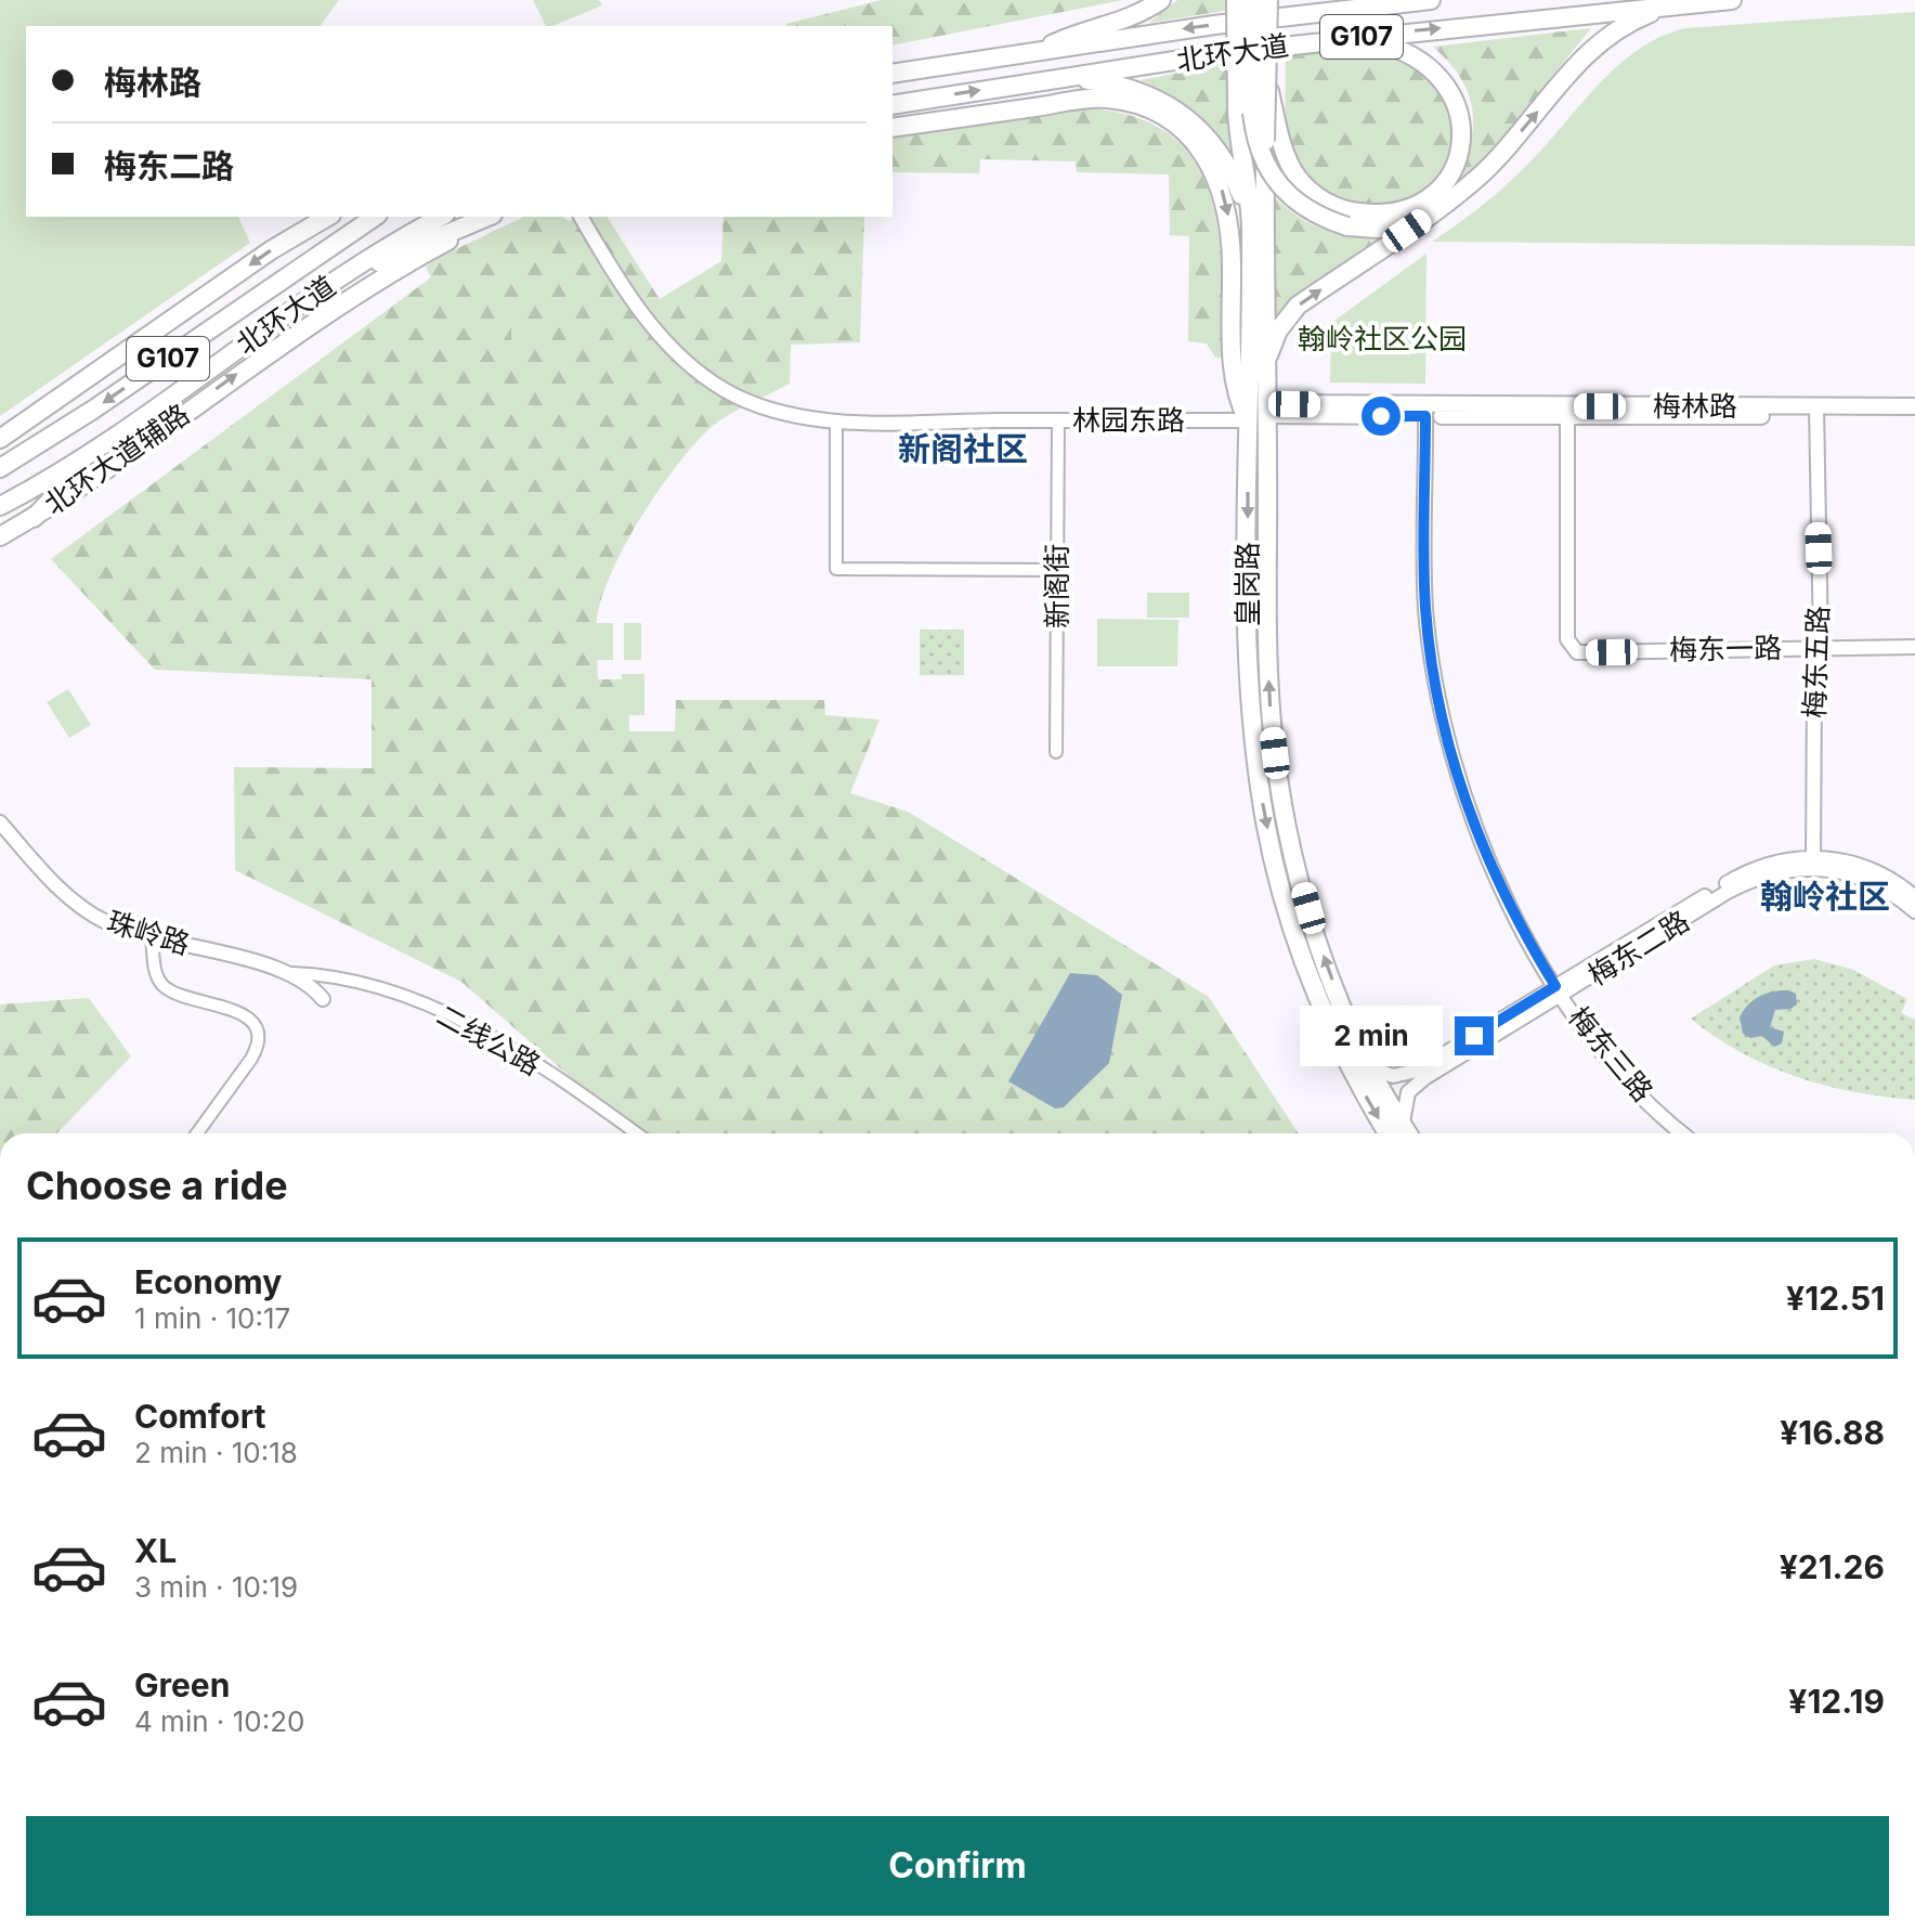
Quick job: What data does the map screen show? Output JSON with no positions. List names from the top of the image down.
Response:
{
  "streets": {
    "main road": [
      "G107",
      "北环大道",
      "梅林路",
      "北环大道辅路",
      "皇岗路"
    ],
    "street": [
      "林园东路",
      "新阁街",
      "梅东一路",
      "梅东五路",
      "珠岭路",
      "梅东二路",
      "二线公路",
      "梅东三路"
    ]
  },
  "crossings": [
    ["梅林路", "皇岗路"],
    ["梅林路", "梅东一路"],
    ["梅林路", "梅东五路"],
    ["梅林路", "梅东三路"],
    ["林园东路", "皇岗路"],
    ["林园东路", "新阁街"],
    ["皇岗路", "梅东二路"],
    ["梅东一路", "梅东五路"],
    ["梅东五路", "梅东二路"],
    ["珠岭路", "二线公路"],
    ["梅东二路", "梅东三路"]
  ],
  "districts": ["新阁社区", "翰岭社区"],
  "parks": ["翰岭社区公园"],
  "page": {
    "banner": ["梅林路", "梅东二路"],
    "bubble": "2 min",
    "heading": "Choose a ride",
    "list": [
      {
        "name": "Economy",
        "note": "1 min · 10:17",
        "value": "¥12.51"
      },
      {
        "name": "Comfort",
        "note": "2 min · 10:18",
        "value": "¥16.88"
      },
      {
        "name": "XL",
        "note": "3 min · 10:19",
        "value": "¥21.26"
      },
      {
        "name": "Green",
        "note": "4 min · 10:20",
        "value": "¥12.19"
      }
    ],
    "buttons": "Confirm"
  }
}
